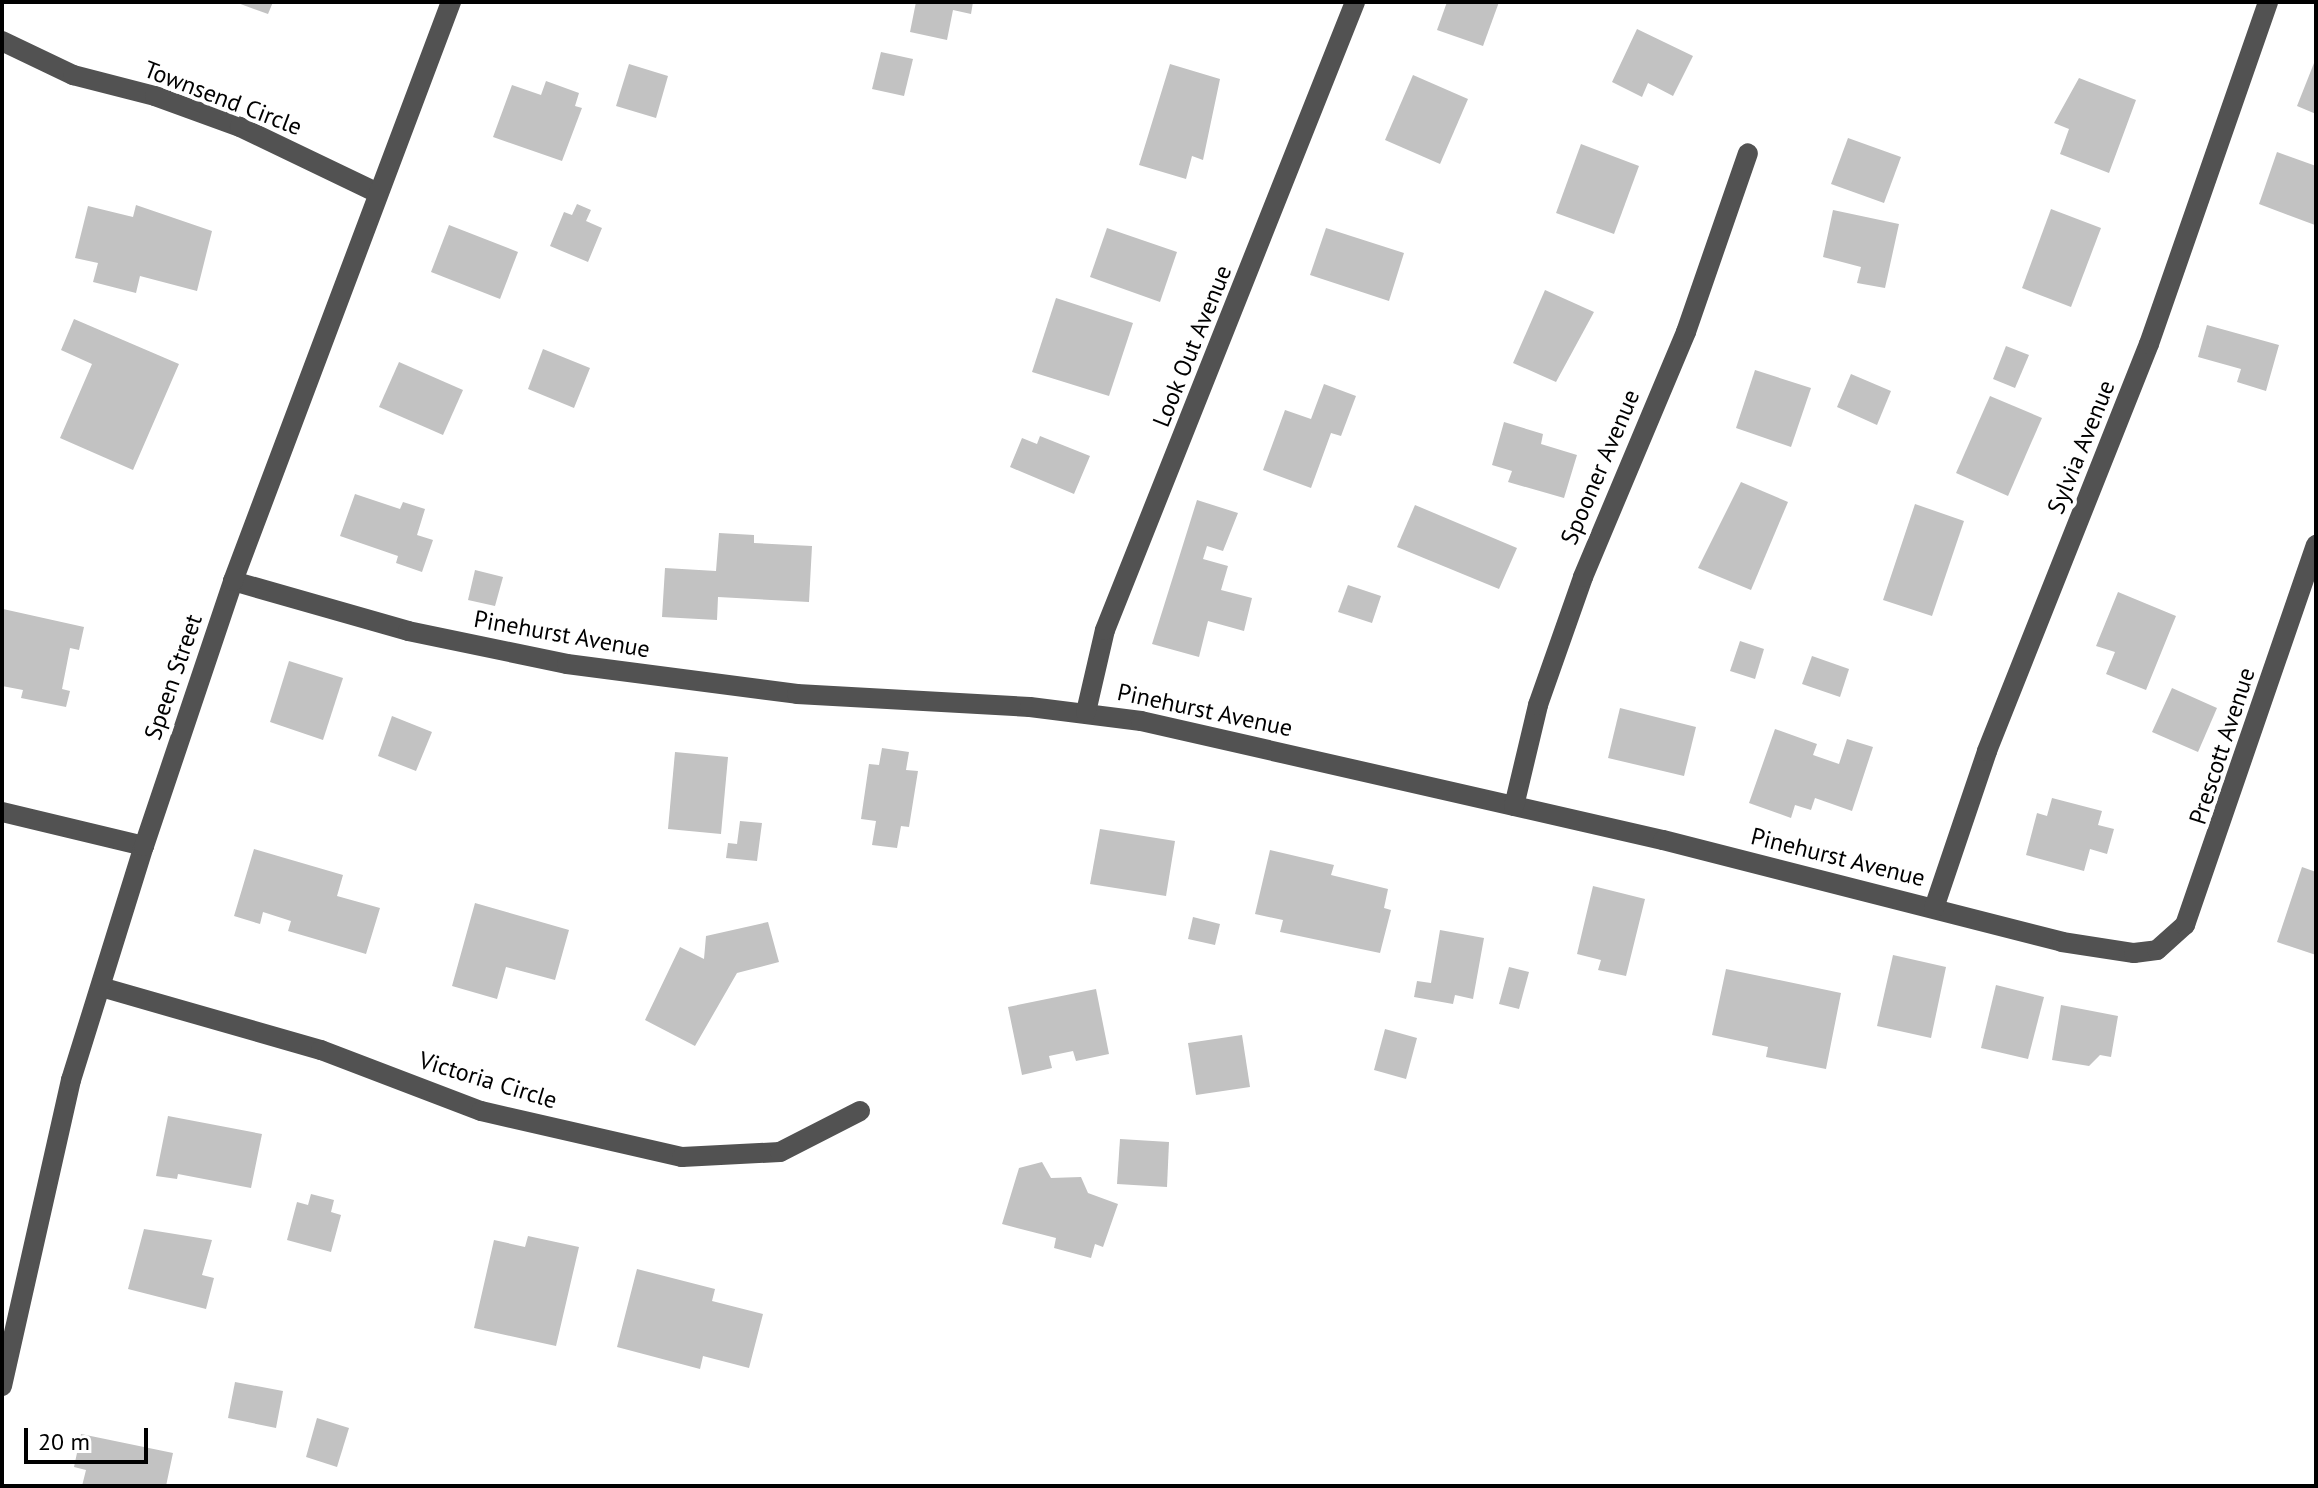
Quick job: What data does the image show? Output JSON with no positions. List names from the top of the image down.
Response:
{
  "streets": {
    "street": [
      "Townsend Circle",
      "Look Out Avenue",
      "Sylvia Avenue",
      "Spooner Avenue",
      "Pinehurst Avenue",
      "Speen Street",
      "Prescott Avenue",
      "Victoria Circle"
    ]
  },
  "crossings": [
    ["Townsend Circle", "Speen Street"],
    ["Look Out Avenue", "Pinehurst Avenue"],
    ["Sylvia Avenue", "Pinehurst Avenue"],
    ["Spooner Avenue", "Pinehurst Avenue"],
    ["Pinehurst Avenue", "Speen Street"],
    ["Pinehurst Avenue", "Prescott Avenue"],
    ["Speen Street", "Victoria Circle"]
  ],
  "scale_bar": "20 m"
}
